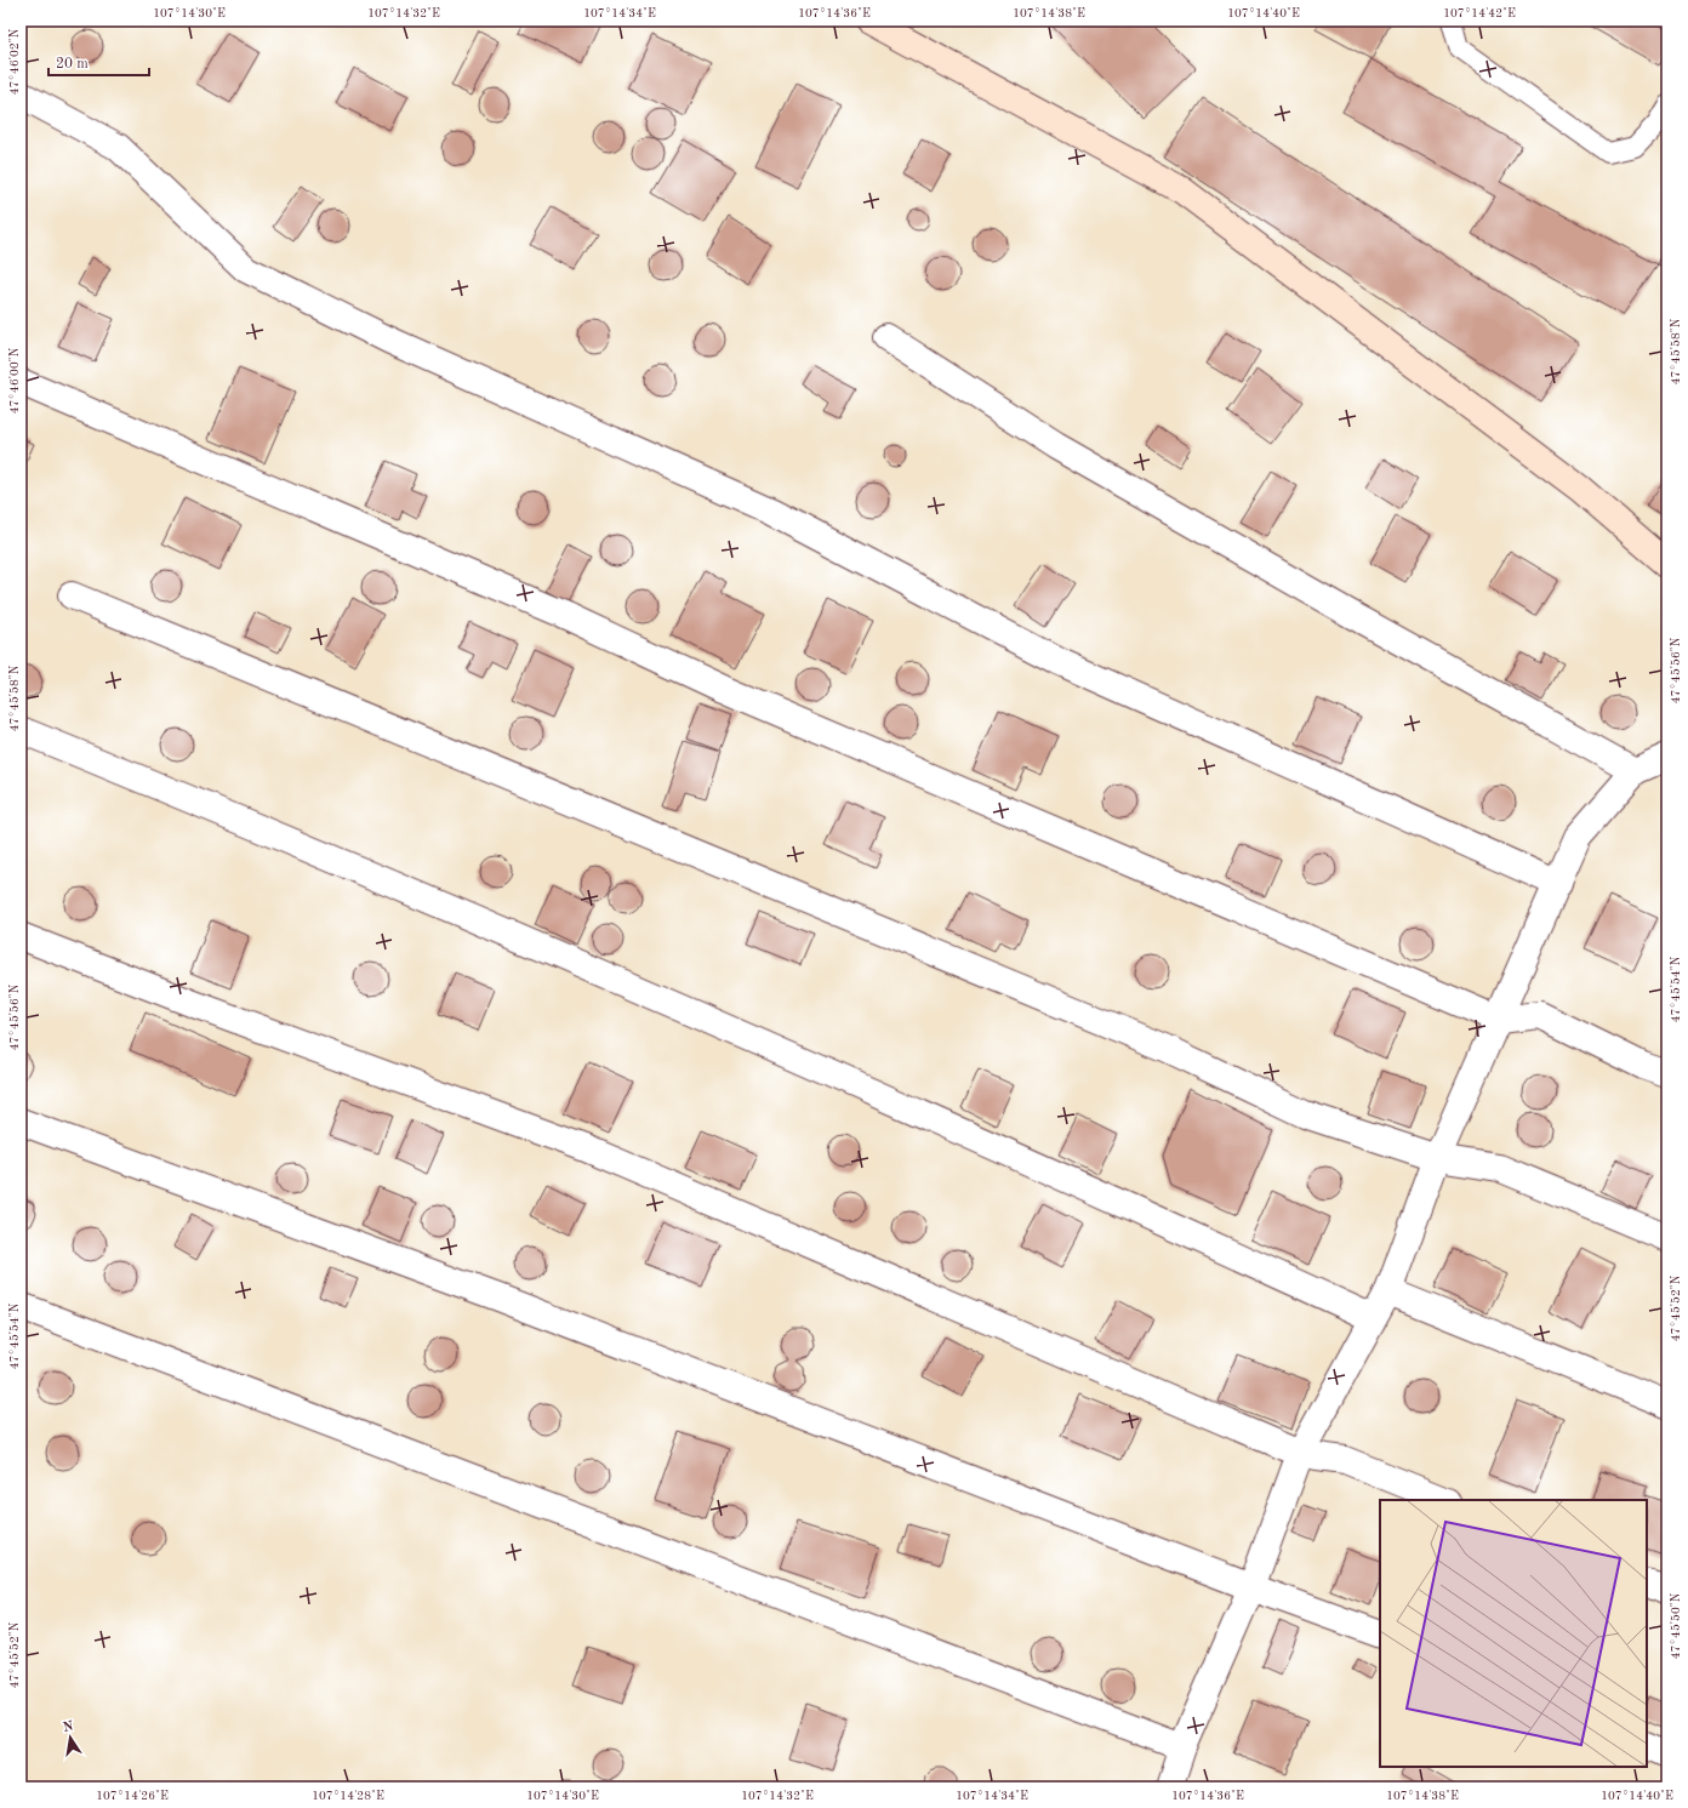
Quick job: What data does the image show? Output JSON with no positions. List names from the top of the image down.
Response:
{
  "scale_bar": "20 m",
  "north": "top",
  "coordinates": [
    "107°14'30\"E",
    "107°14'32\"E",
    "107°14'34\"E",
    "107°14'36\"E",
    "107°14'38\"E",
    "107°14'40\"E",
    "107°14'42\"E",
    "47°46'02\"N",
    "47°45'58\"N",
    "47°46'00\"N",
    "47°45'56\"N",
    "47°45'54\"N",
    "47°45'52\"N",
    "47°45'50\"N",
    "107°14'26\"E",
    "107°14'28\"E"
  ]
}
